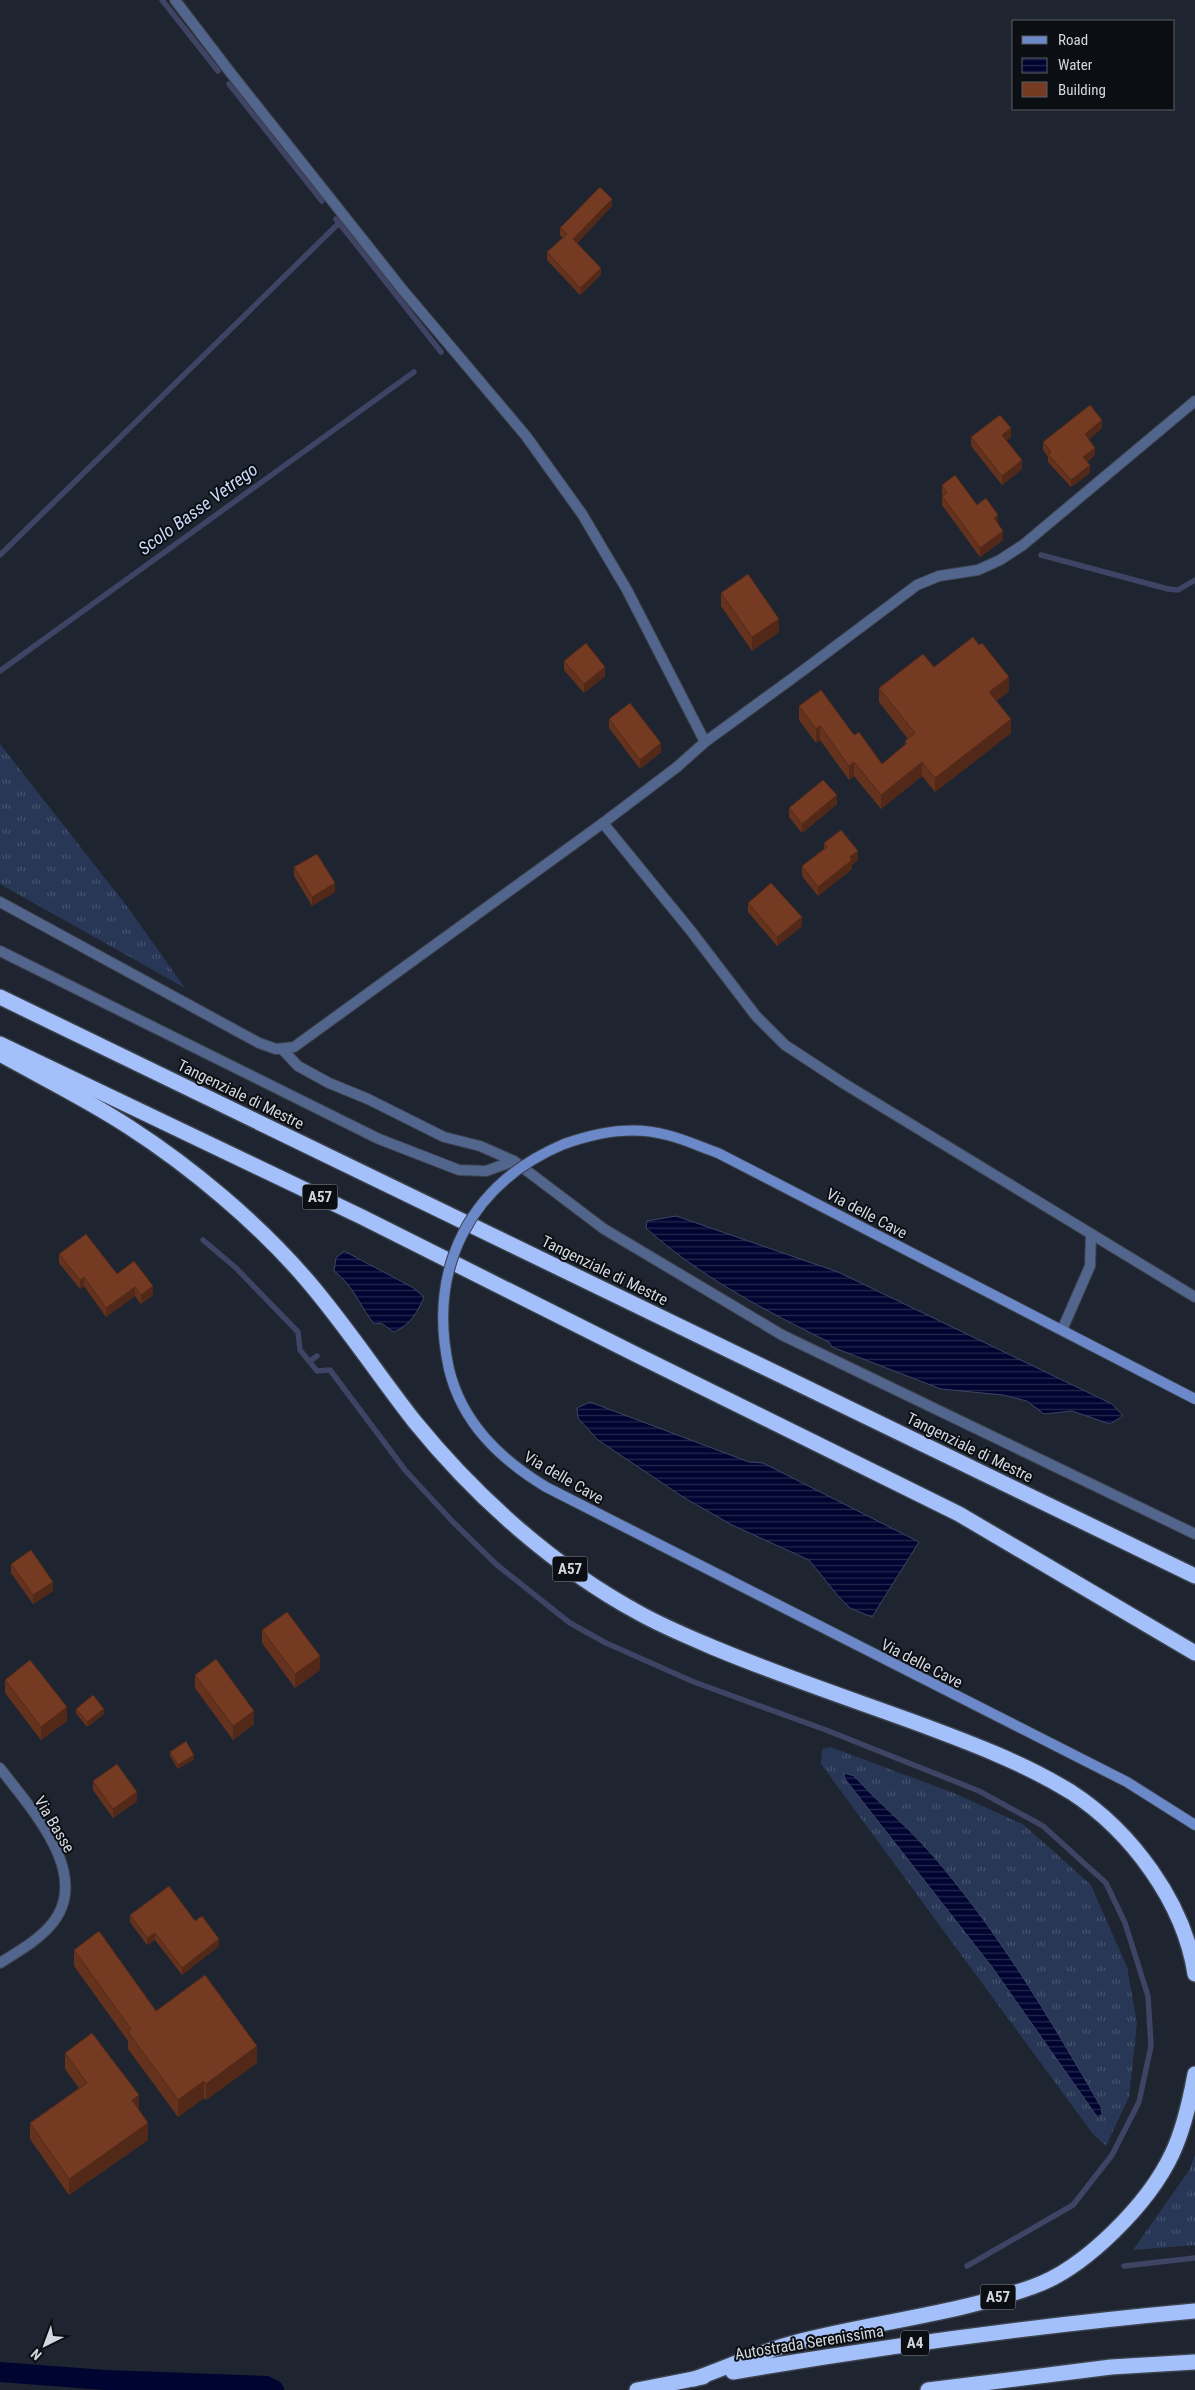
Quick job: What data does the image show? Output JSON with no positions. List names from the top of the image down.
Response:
{
  "streets": {
    "highway": [
      "Tangenziale di Mestre",
      "A57",
      "Autostrada Serenissima",
      "A4"
    ],
    "main road": ["Via delle Cave"],
    "street": ["Via Basse"]
  },
  "crossings": [
    ["A57", "Autostrada Serenissima"]
  ],
  "water": ["Scolo Basse Vetrego"],
  "legend": ["Road", "Water", "Building"],
  "north": "bottom left"
}
